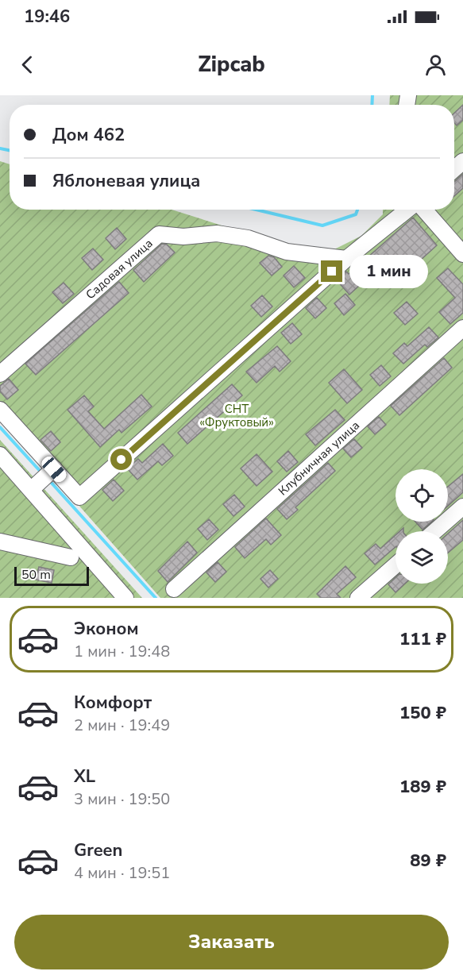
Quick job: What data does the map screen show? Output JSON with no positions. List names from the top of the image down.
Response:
{
  "streets": {
    "street": ["Садовая улица", "Клубничная улица"]
  },
  "parks": ["СНТ «Фруктовый»"],
  "scale_bar": "50 m",
  "page": {
    "status": "19:46",
    "header": "Zipcab",
    "banner": ["Дом 462", "Яблоневая улица"],
    "bubble": "1 мин",
    "scale": "50 m",
    "list": [
      {
        "name": "Эконом",
        "note": "1 мин · 19:48",
        "value": "111 ₽"
      },
      {
        "name": "Комфорт",
        "note": "2 мин · 19:49",
        "value": "150 ₽"
      },
      {
        "name": "XL",
        "note": "3 мин · 19:50",
        "value": "189 ₽"
      },
      {
        "name": "Green",
        "note": "4 мин · 19:51",
        "value": "89 ₽"
      }
    ],
    "buttons": "Заказать"
  }
}
